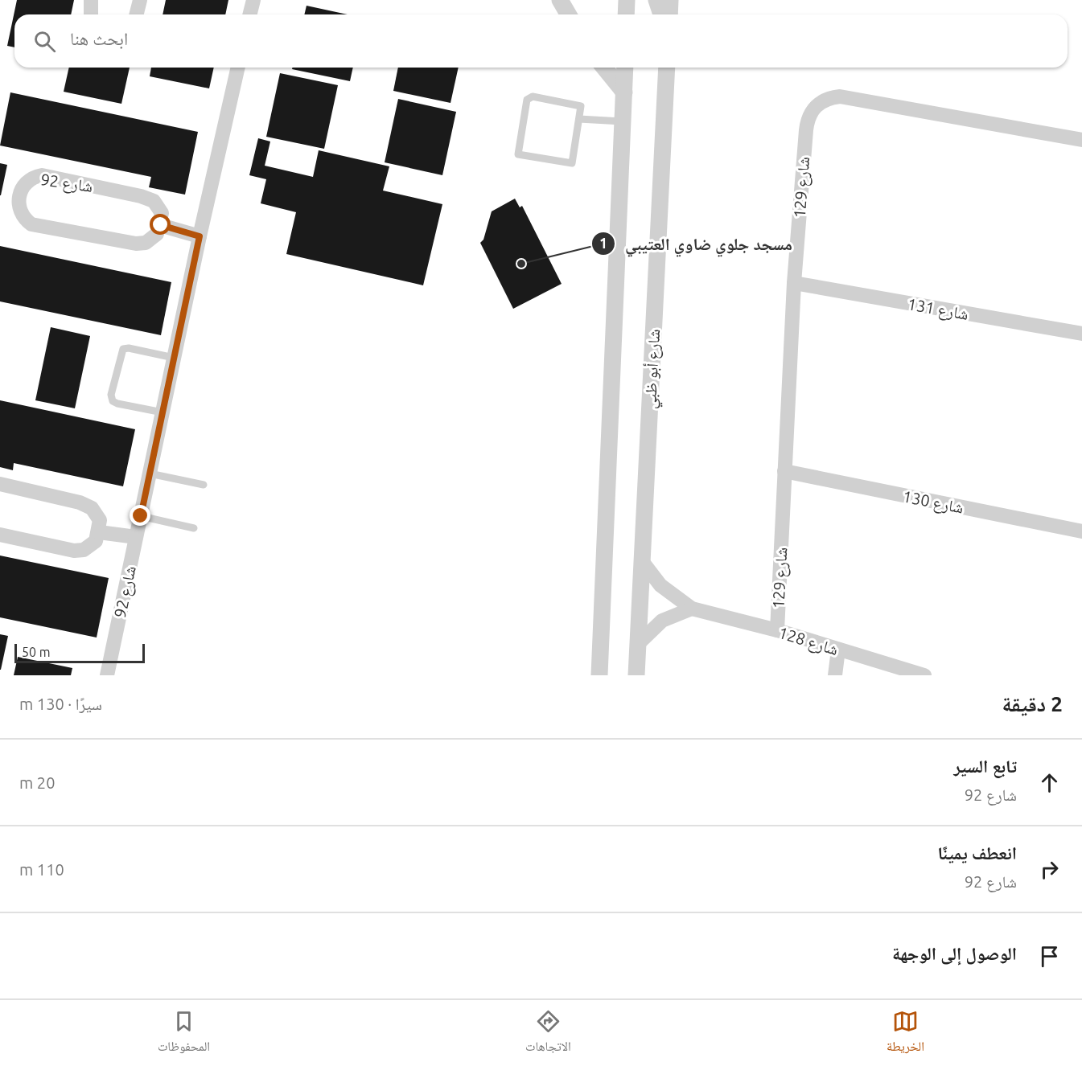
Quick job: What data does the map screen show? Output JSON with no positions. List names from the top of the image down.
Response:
{
  "streets": {
    "street": [
      "شارع 92",
      "شارع 129",
      "شارع 131",
      "شارع أبو ظبي",
      "شارع 130",
      "شارع 128"
    ]
  },
  "crossings": [
    ["شارع 129", "شارع 131"],
    ["شارع 129", "شارع 130"],
    ["شارع 129", "شارع 128"],
    ["شارع أبو ظبي", "شارع 128"]
  ],
  "places": ["مسجد جلوي ضاوي العتيبي"],
  "scale_bar": "50 m",
  "page": {
    "search": "ابحث هنا",
    "scale": "50 m",
    "heading": ["2 دقيقة", "سيرًا · 130 m"],
    "list": [
      ["تابع السير", "شارع 92", "20 m"],
      ["انعطف يمينًا", "شارع 92", "110 m"],
      "الوصول إلى الوجهة"
    ],
    "nav": ["الخريطة", "الاتجاهات", "المحفوظات"]
  }
}
